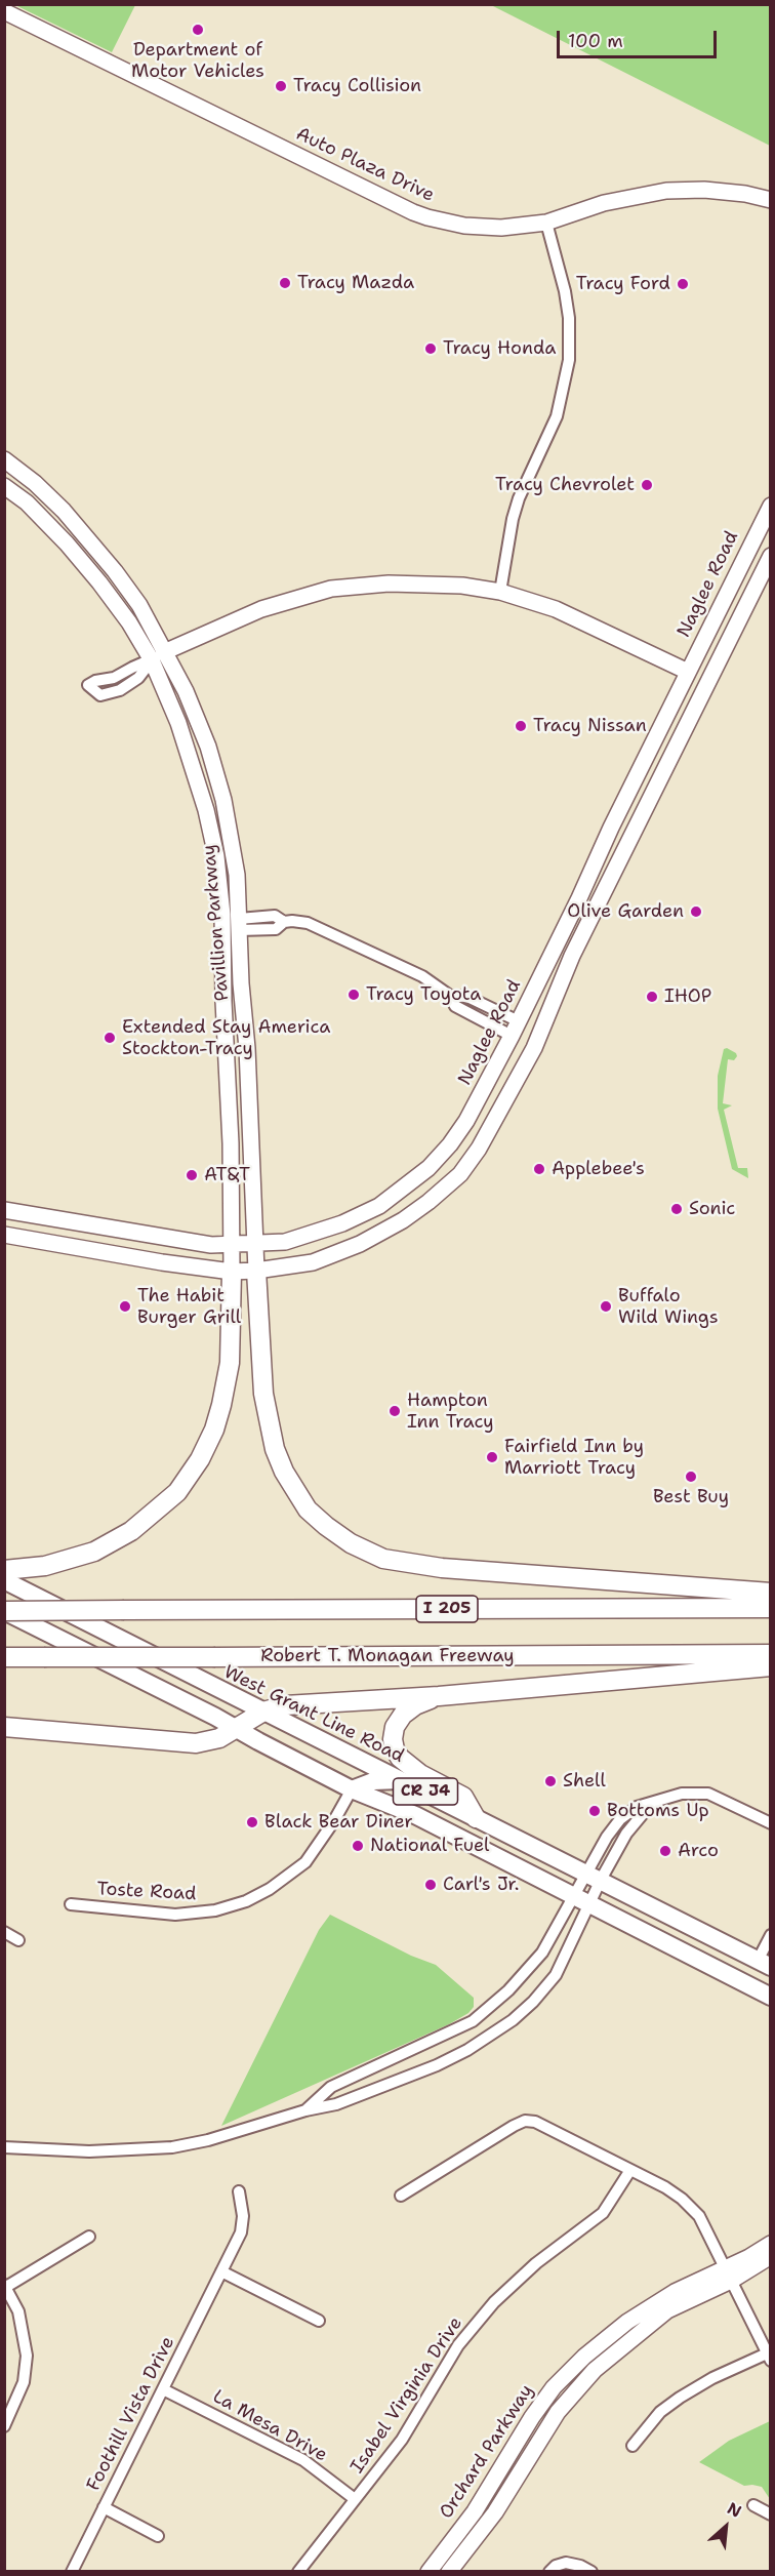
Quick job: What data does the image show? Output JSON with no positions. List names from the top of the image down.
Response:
{
  "streets": {
    "highway": ["I 205", "Robert T. Monagan Freeway"],
    "main road": [
      "Auto Plaza Drive",
      "Naglee Road",
      "Pavillion Parkway",
      "West Grant Line Road",
      "CR J4",
      "Orchard Parkway"
    ],
    "street": [
      "Toste Road",
      "Isabel Virginia Drive",
      "Foothill Vista Drive",
      "La Mesa Drive"
    ]
  },
  "crossings": [
    ["Naglee Road", "Pavillion Parkway"],
    ["I 205", "CR J4"],
    ["CR J4", "Toste Road"],
    ["Isabel Virginia Drive", "La Mesa Drive"],
    ["Foothill Vista Drive", "La Mesa Drive"]
  ],
  "places": [
    "Department of Motor Vehicles",
    "Tracy Collision",
    "Tracy Mazda",
    "Tracy Ford",
    "Tracy Honda",
    "Tracy Chevrolet",
    "Tracy Nissan",
    "Olive Garden",
    "Tracy Toyota",
    "IHOP",
    "Extended Stay America Stockton-Tracy",
    "Applebee's",
    "AT&T",
    "Sonic",
    "The Habit Burger Grill",
    "Buffalo Wild Wings",
    "Hampton Inn Tracy",
    "Fairfield Inn by Marriott Tracy",
    "Best Buy",
    "Shell",
    "Bottoms Up",
    "Black Bear Diner",
    "National Fuel",
    "Arco",
    "Carl's Jr."
  ],
  "scale_bar": "100 m",
  "north": "top right"
}
